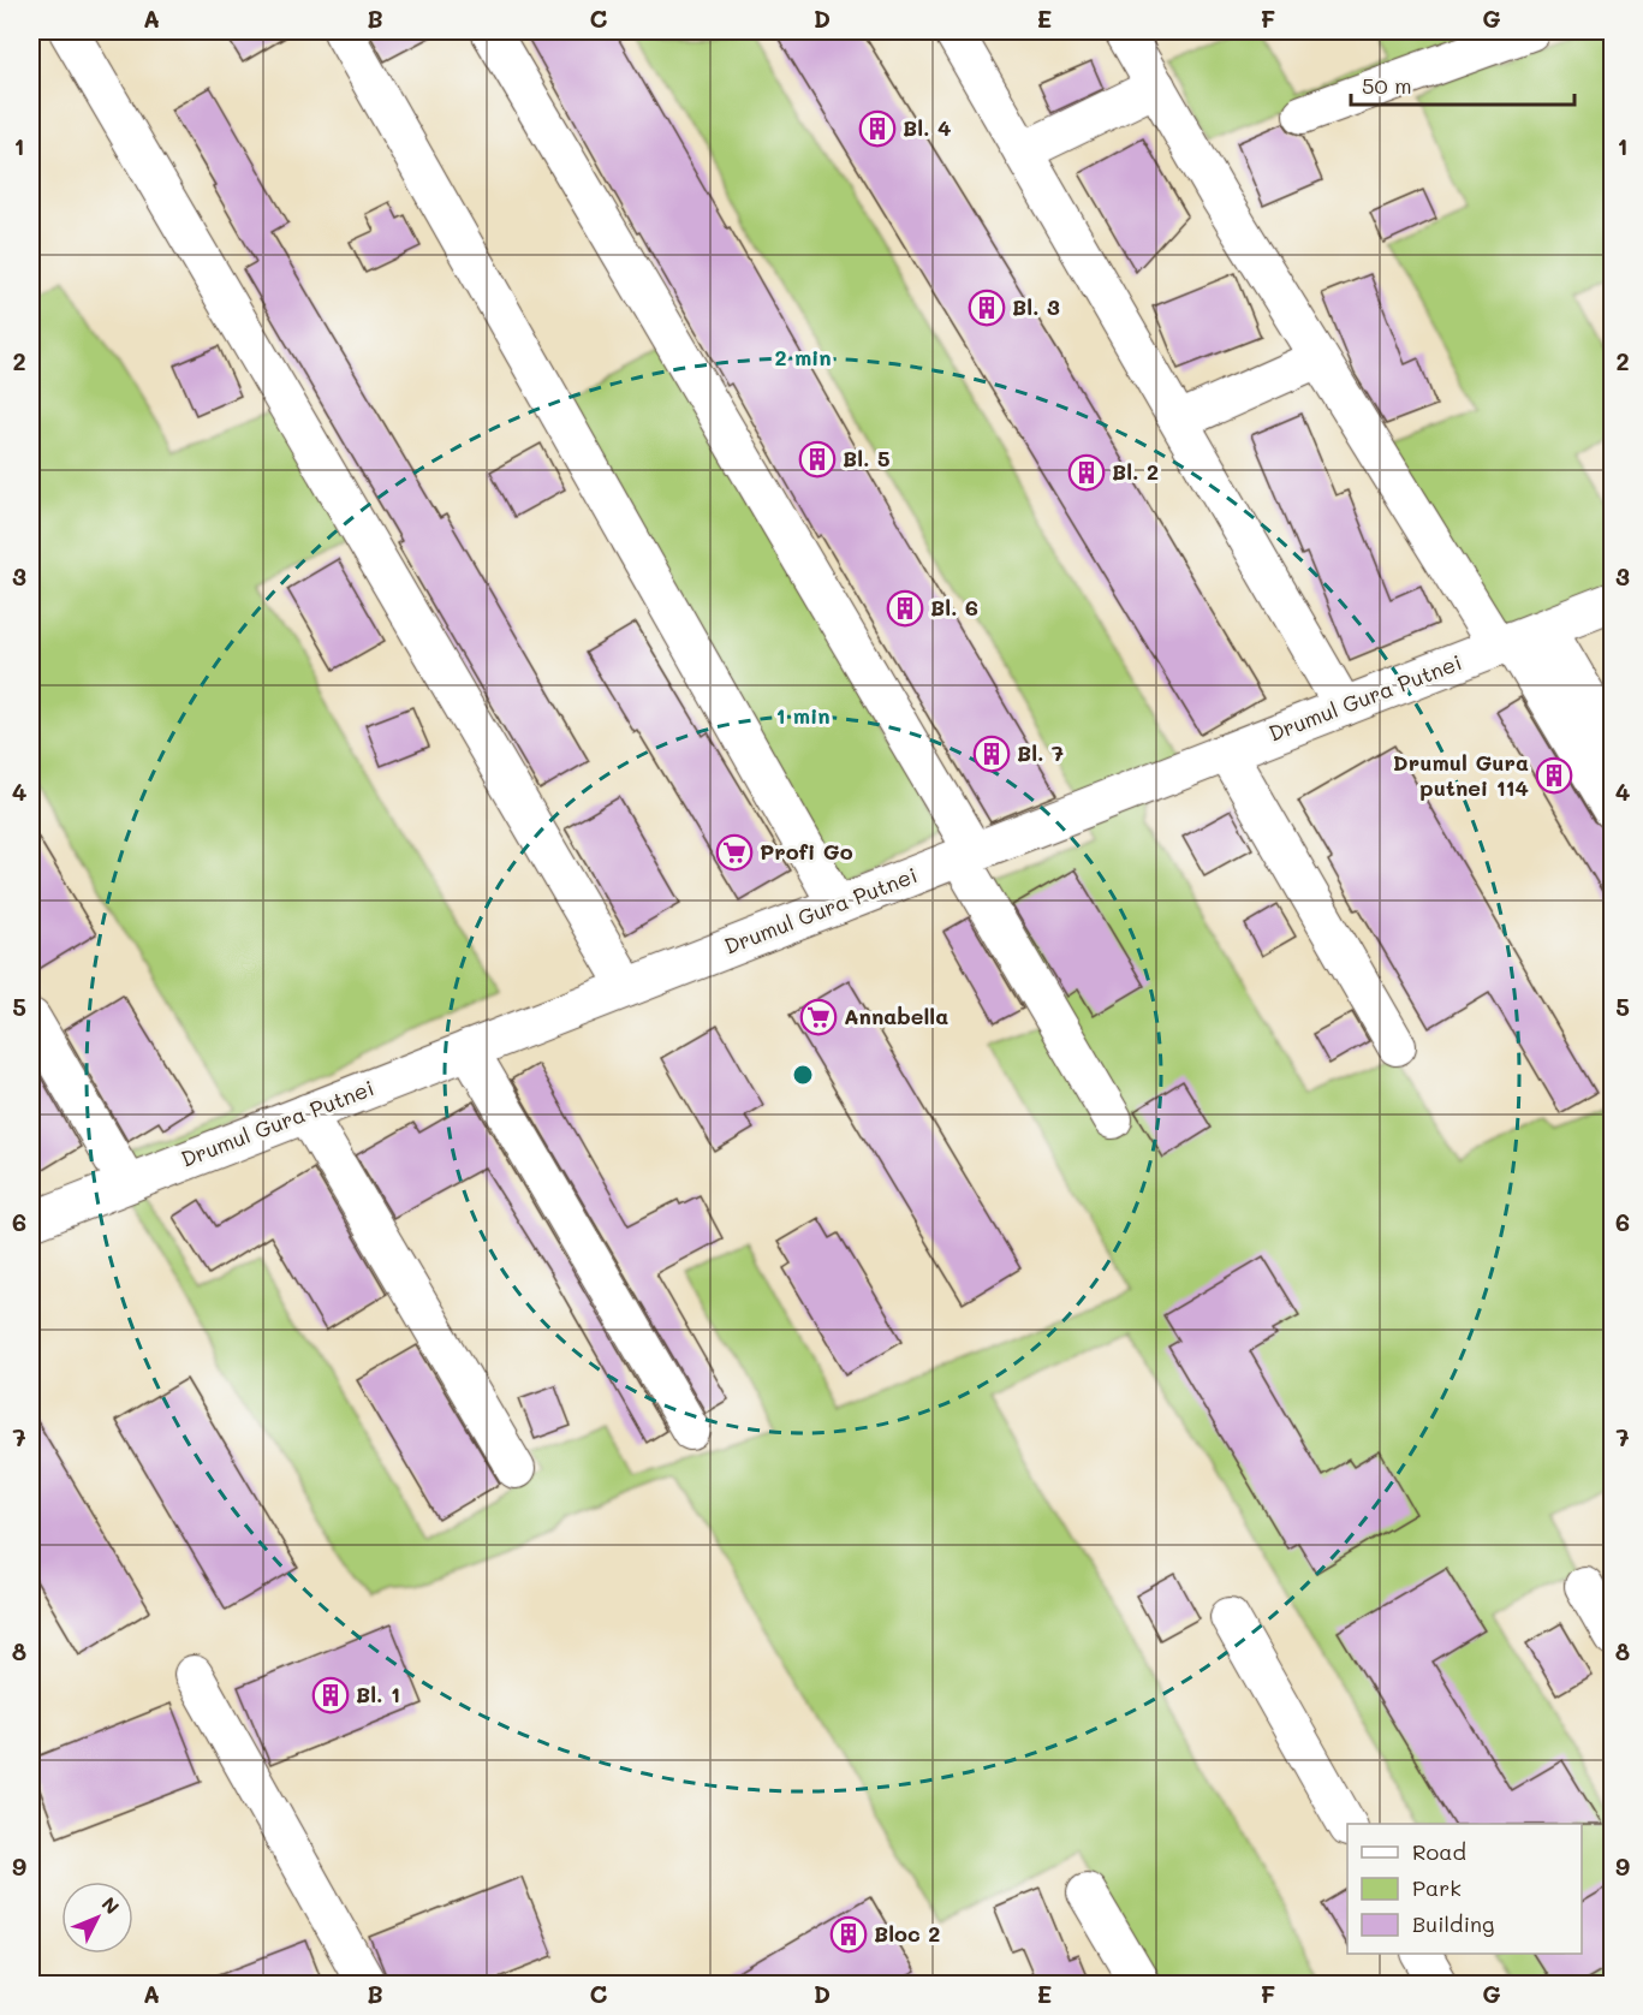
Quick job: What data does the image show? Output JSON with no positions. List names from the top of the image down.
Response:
{
  "streets": {
    "street": ["Drumul Gura Putnei"]
  },
  "places": {
    "building": [
      "Bl. 4",
      "Bl. 3",
      "Bl. 5",
      "Bl. 2",
      "Bl. 6",
      "Bl. 7",
      "Drumul Gura putnei 114",
      "Bl. 1",
      "Bloc 2"
    ],
    "supermarket": ["Profi Go", "Annabella"]
  },
  "legend": ["Road", "Park", "Building"],
  "scale_bar": "50 m",
  "north": "top right",
  "grid": {
    "columns": [
      "A",
      "B",
      "C",
      "D",
      "E",
      "F",
      "G"
    ],
    "rows": [
      "1",
      "2",
      "3",
      "4",
      "5",
      "6",
      "7",
      "8",
      "9"
    ]
  },
  "rings": ["2 min", "1 min"]
}
